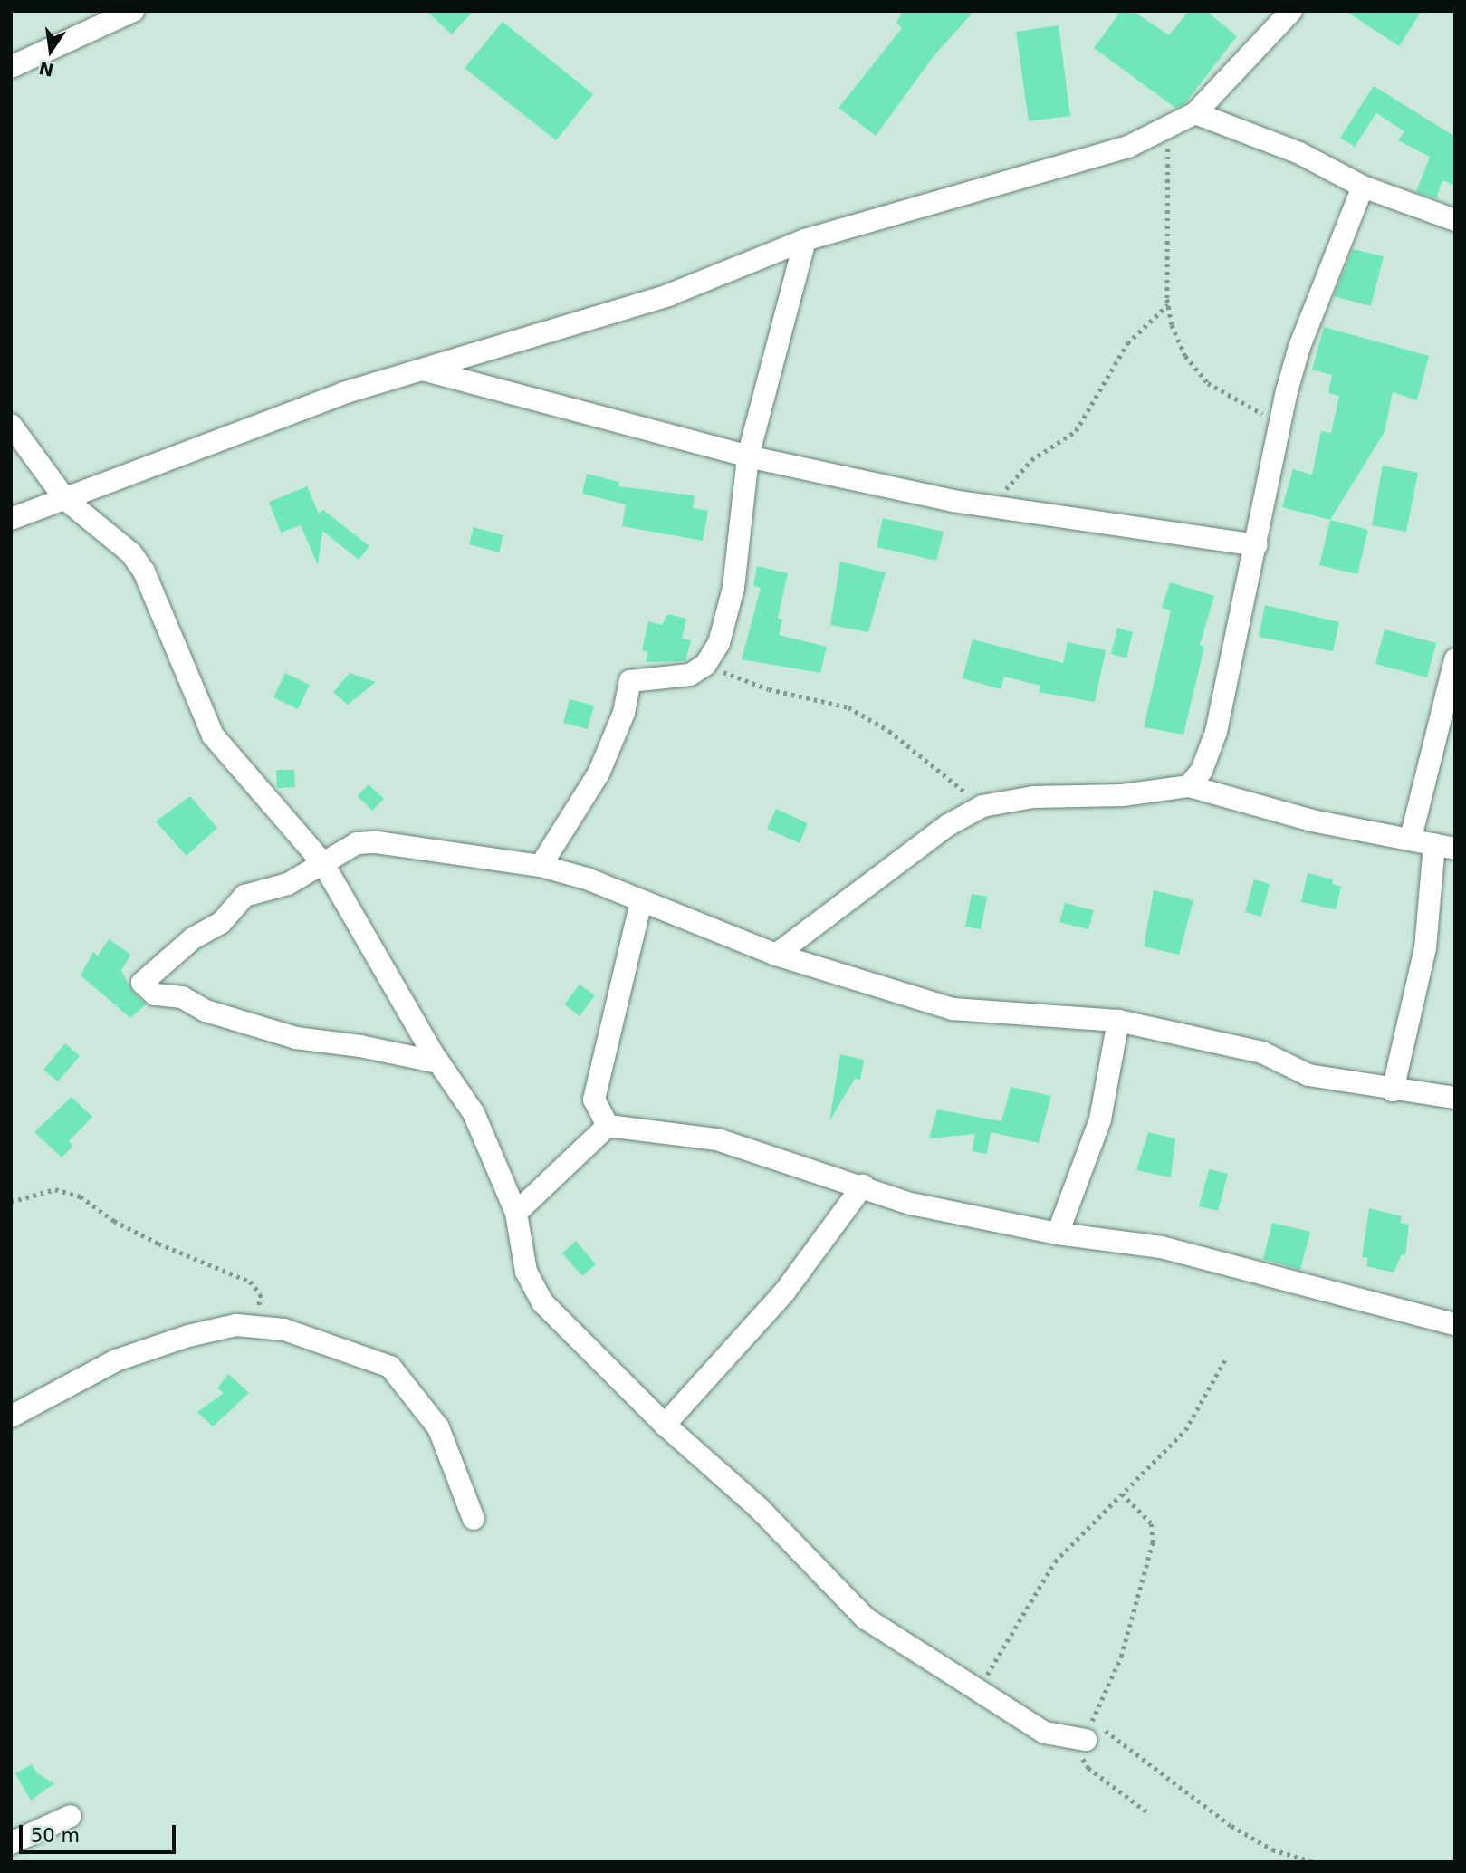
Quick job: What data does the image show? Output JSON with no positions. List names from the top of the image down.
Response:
{
  "scale_bar": "50 m",
  "north": "bottom"
}
